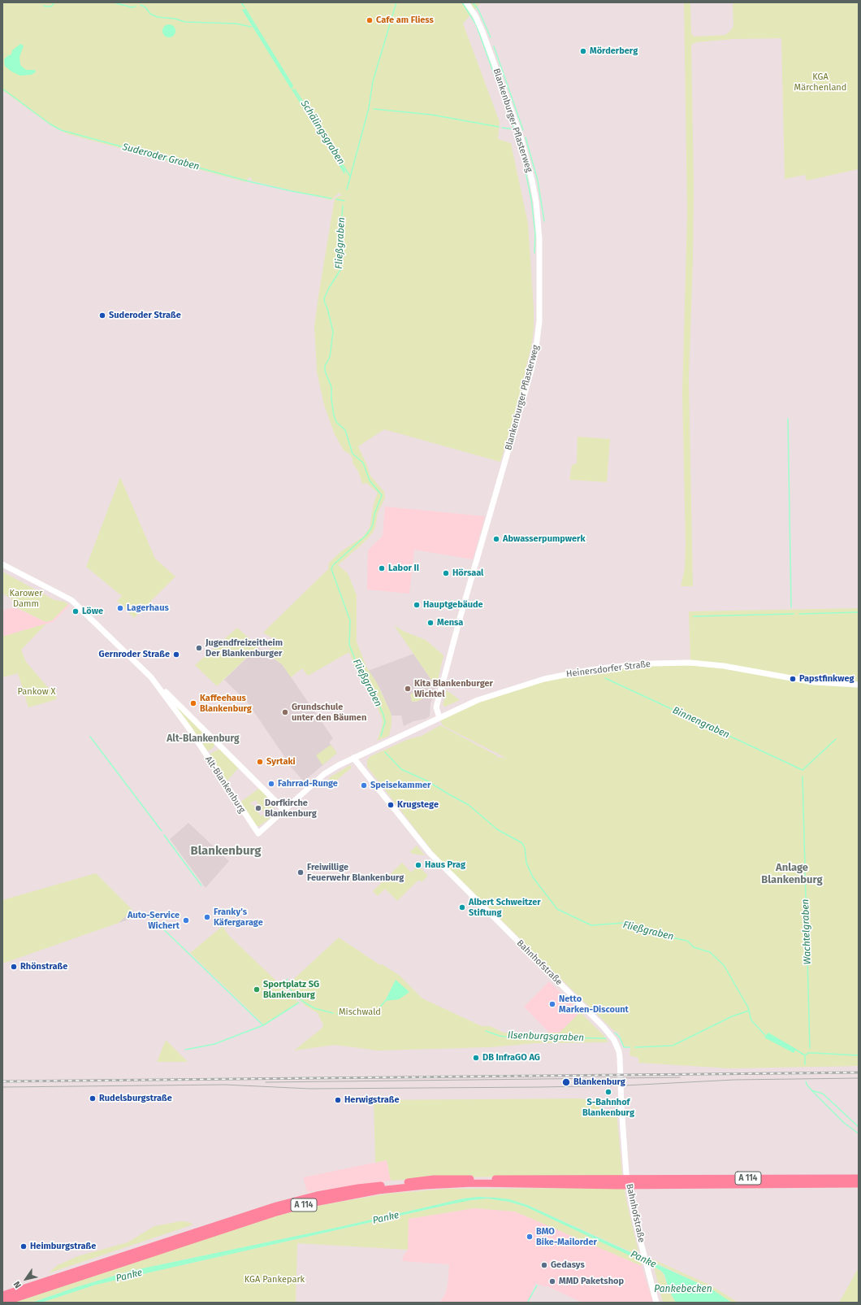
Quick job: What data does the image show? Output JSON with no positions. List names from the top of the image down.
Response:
{
  "streets": {
    "highway": ["A 114"],
    "main road": [
      "Blankenburger Pflasterweg",
      "Heinersdorfer Straße",
      "Alt-Blankenburg",
      "Bahnhofstraße"
    ]
  },
  "crossings": [
    ["Blankenburger Pflasterweg", "Heinersdorfer Straße"],
    ["Heinersdorfer Straße", "Bahnhofstraße"]
  ],
  "districts": ["Alt-Blankenburg", "Blankenburg", "Anlage Blankenburg"],
  "water": [
    "Schälingsgraben",
    "Suderoder Graben",
    "Fließgraben",
    "Binnengraben",
    "Wachtelgraben",
    "Ilsenburgsgraben",
    "Panke",
    "Pankebecken"
  ],
  "parks": [
    "KGA Märchenland",
    "Karower Damm",
    "Pankow X",
    "Mischwald",
    "KGA Pankepark"
  ],
  "places": [
    "Cafe am Fliess",
    "Mörderberg",
    "Suderoder Straße",
    "Abwasserpumpwerk",
    "Labor II",
    "Hörsaal",
    "Hauptgebäude",
    "Lagerhaus",
    "Löwe",
    "Mensa",
    "Jugendfreizeitheim Der Blankenburger",
    "Gernroder Straße",
    "Papstfinkweg",
    "Kita Blankenburger Wichtel",
    "Kaffeehaus Blankenburg",
    "Grundschule unter den Bäumen",
    "Syrtaki",
    "Fahrrad-Runge",
    "Speisekammer",
    "Krugstege",
    "Dorfkirche Blankenburg",
    "Haus Prag",
    "Freiwillige Feuerwehr Blankenburg",
    "Albert Schweitzer Stiftung",
    "Franky's Käfergarage",
    "Auto-Service Wichert",
    "Rhönstraße",
    "Sportplatz SG Blankenburg",
    "Netto Marken-Discount",
    "DB InfraGO AG",
    "Blankenburg",
    "S-Bahnhof Blankenburg",
    "Rudelsburgstraße",
    "Herwigstraße",
    "BMO Bike-Mailorder",
    "Heimburgstraße",
    "Gedasys",
    "MMD Paketshop"
  ],
  "north": "bottom left"
}
